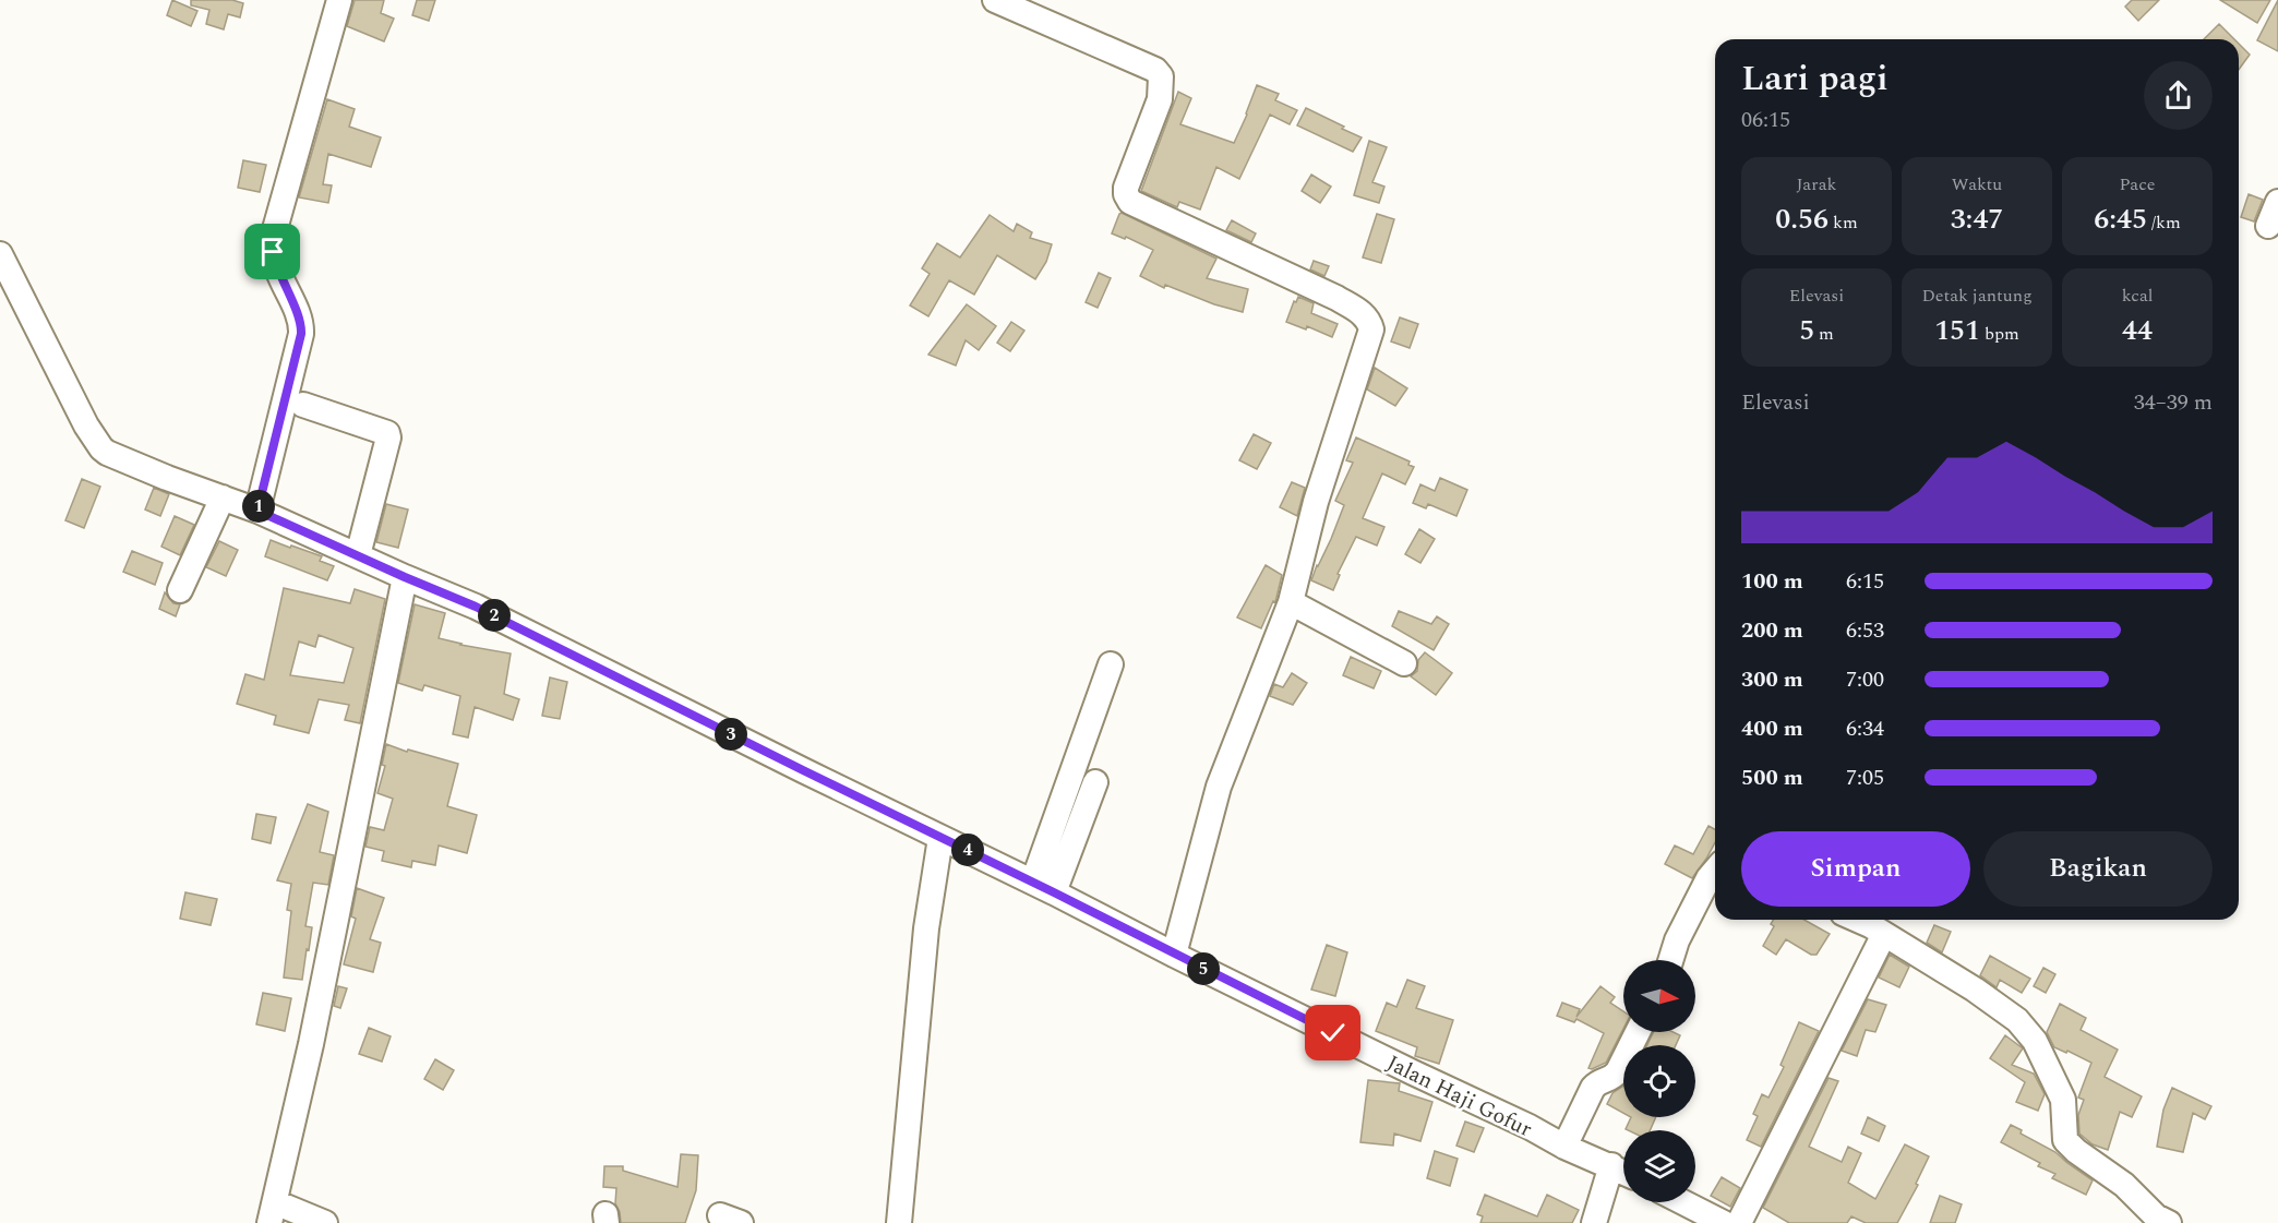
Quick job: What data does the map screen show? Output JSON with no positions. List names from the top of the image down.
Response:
{
  "streets": {
    "street": ["Jalan Haji Gofur"]
  },
  "north": "right",
  "page": {
    "heading": ["Lari pagi", "06:15"],
    "stats": [
      ["Jarak", "0.56 km"],
      ["Waktu", "3:47"],
      ["Pace", "6:45 /km"],
      ["Elevasi", "5 m"],
      ["Detak jantung", "151 bpm"],
      ["kcal", "44"]
    ],
    "chart": ["Elevasi", "34–39 m"],
    "pins": [
      "1",
      "2",
      "3",
      "4",
      "5"
    ],
    "list": [
      {
        "name": "100 m",
        "note": "6:15"
      },
      {
        "name": "200 m",
        "note": "6:53"
      },
      {
        "name": "300 m",
        "note": "7:00"
      },
      {
        "name": "400 m",
        "note": "6:34"
      },
      {
        "name": "500 m",
        "note": "7:05"
      }
    ],
    "buttons": ["Simpan", "Bagikan"]
  }
}
